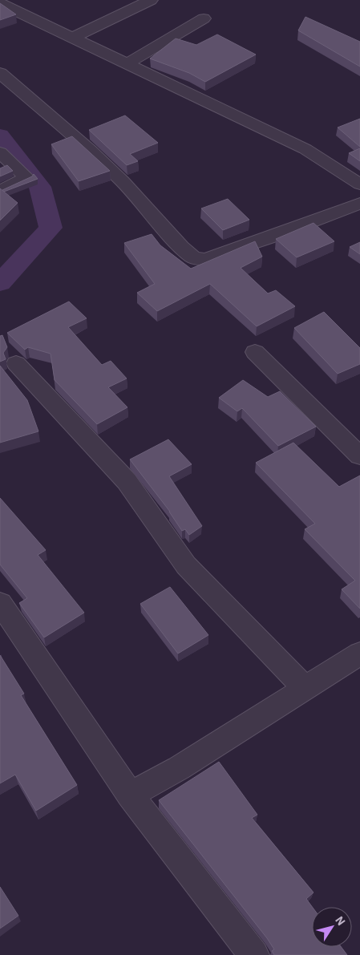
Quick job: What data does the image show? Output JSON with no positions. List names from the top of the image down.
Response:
{
  "north": "top right"
}
